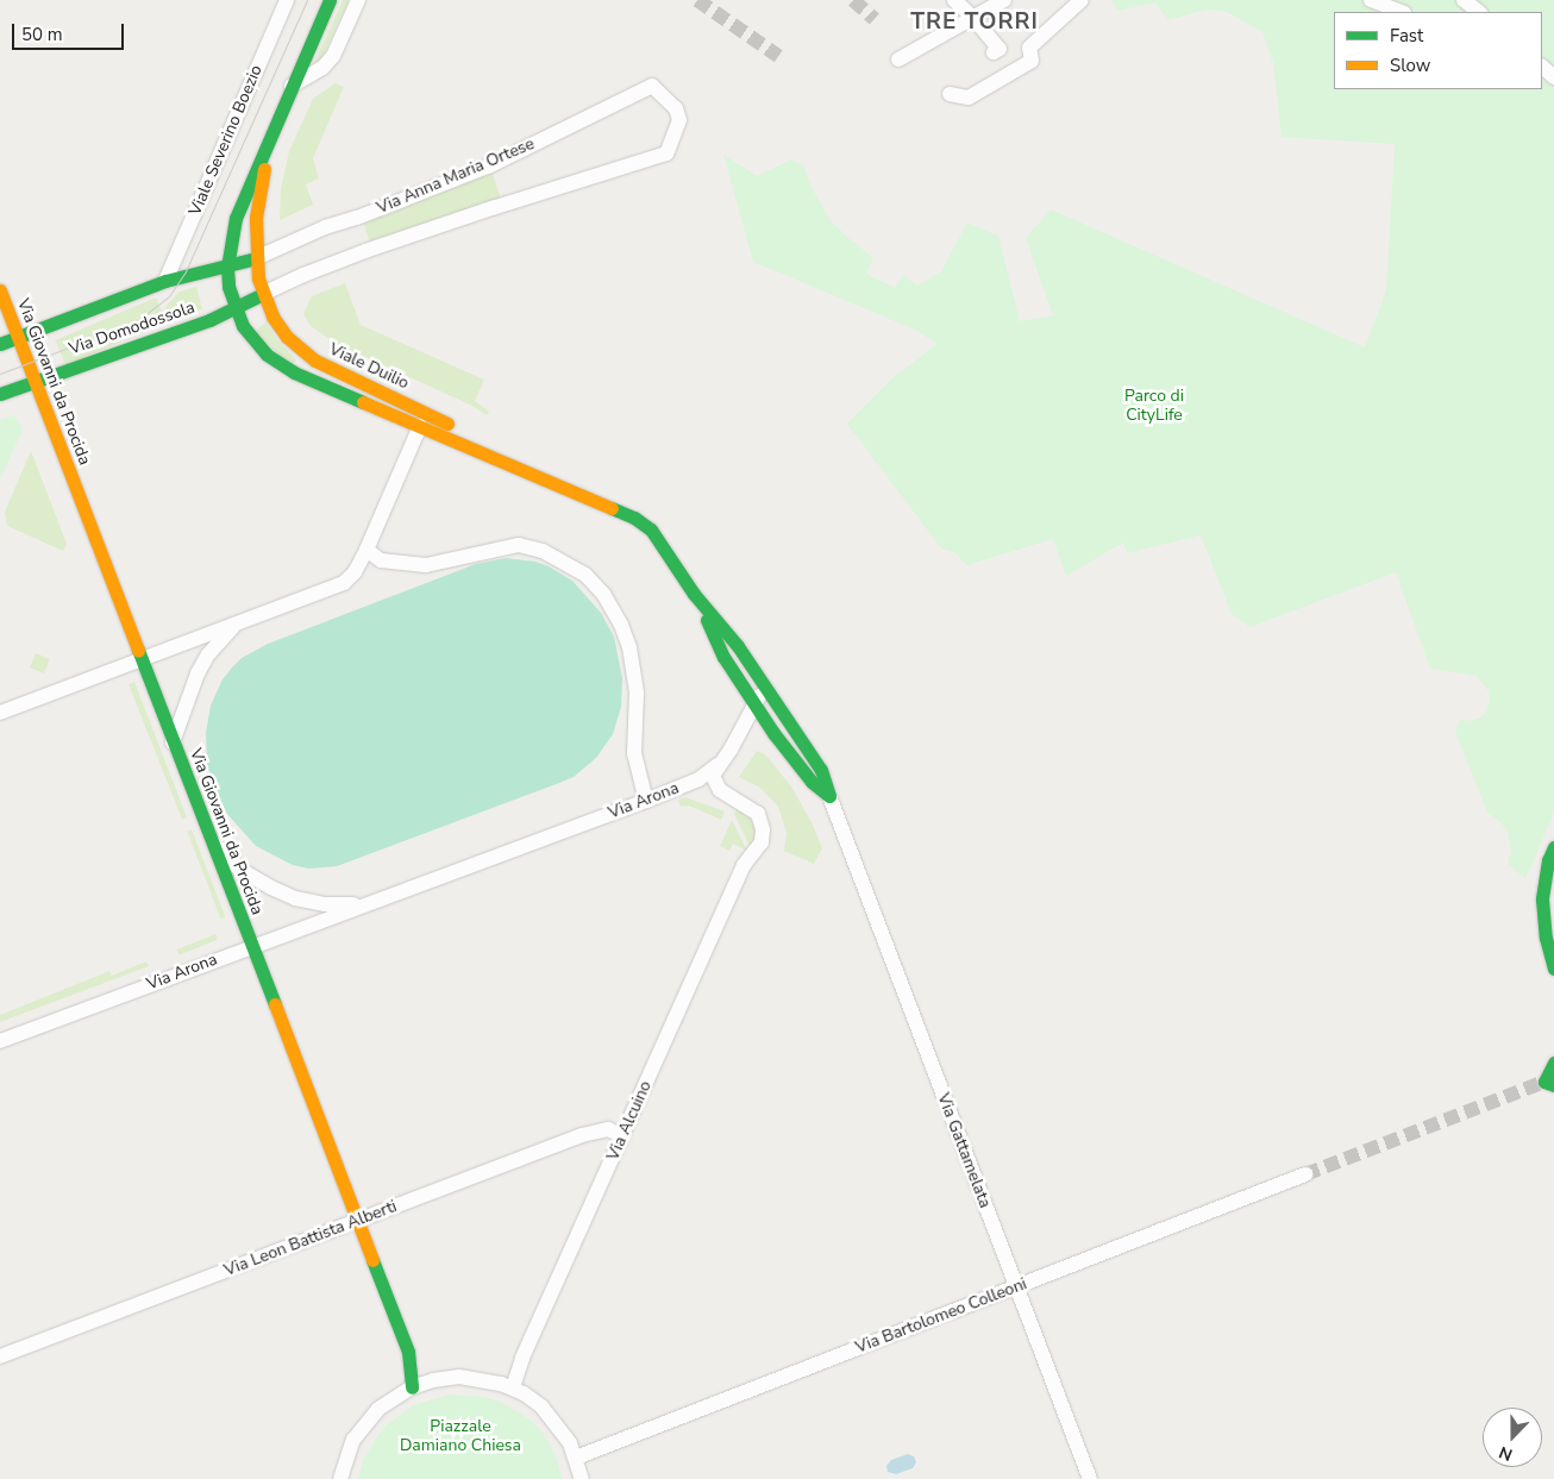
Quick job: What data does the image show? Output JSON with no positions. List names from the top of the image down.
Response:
{
  "streets": {
    "street": [
      "Viale Severino Boezio",
      "Via Anna Maria Ortese",
      "Via Domodossola",
      "Viale Duilio",
      "Via Giovanni da Procida",
      "Via Arona",
      "Via Alcuino",
      "Via Gattamelata",
      "Via Leon Battista Alberti",
      "Via Bartolomeo Colleoni"
    ]
  },
  "crossings": [
    ["Viale Severino Boezio", "Via Domodossola"],
    ["Via Anna Maria Ortese", "Via Domodossola"],
    ["Via Anna Maria Ortese", "Viale Duilio"],
    ["Via Domodossola", "Viale Duilio"],
    ["Via Domodossola", "Via Giovanni da Procida"],
    ["Viale Duilio", "Via Arona"],
    ["Viale Duilio", "Via Gattamelata"],
    ["Via Giovanni da Procida", "Via Arona"],
    ["Via Giovanni da Procida", "Via Leon Battista Alberti"],
    ["Via Arona", "Via Alcuino"],
    ["Via Alcuino", "Via Leon Battista Alberti"],
    ["Via Gattamelata", "Via Bartolomeo Colleoni"]
  ],
  "districts": ["TRE TORRI"],
  "parks": ["Parco di CityLife", "Piazzale Damiano Chiesa"],
  "legend": ["Fast", "Slow"],
  "scale_bar": "50 m",
  "north": "bottom"
}
